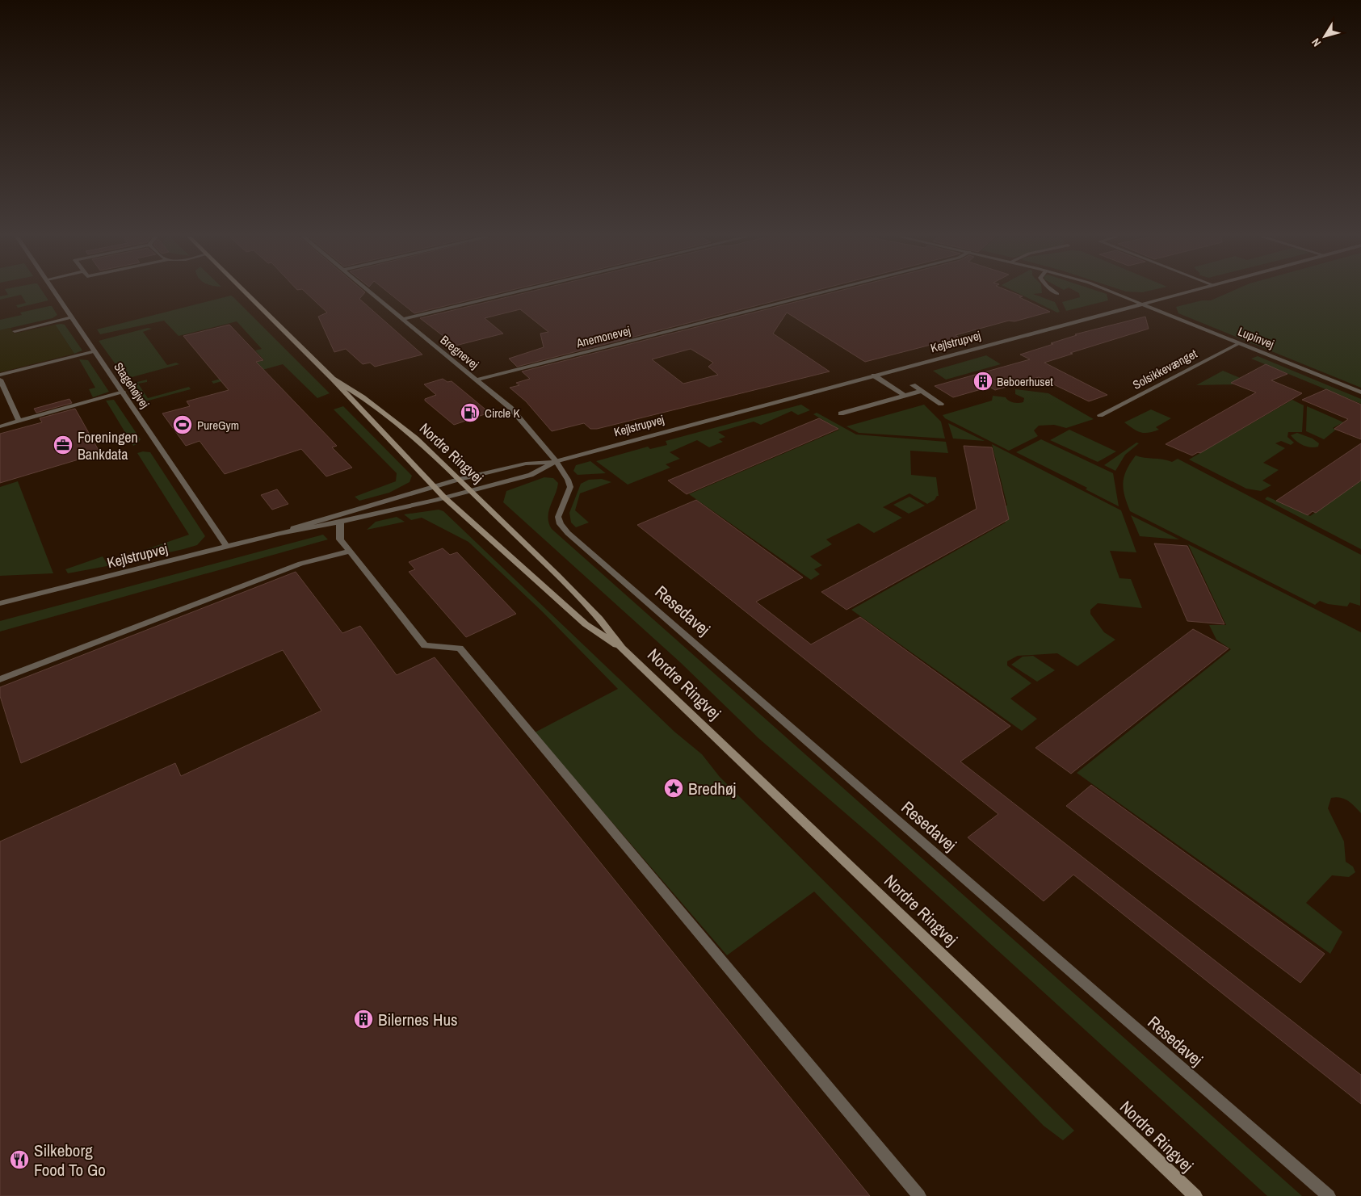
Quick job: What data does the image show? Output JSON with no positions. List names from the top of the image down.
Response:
{
  "streets": {
    "main road": ["Nordre Ringvej"],
    "street": [
      "Anemonevej",
      "Lupinvej",
      "Kejlstrupvej",
      "Bregnevej",
      "Solsikkevænget",
      "Stagehøjvej",
      "Resedavej"
    ]
  },
  "crossings": [
    ["Anemonevej", "Bregnevej"],
    ["Lupinvej", "Kejlstrupvej"],
    ["Lupinvej", "Solsikkevænget"],
    ["Kejlstrupvej", "Bregnevej"],
    ["Kejlstrupvej", "Stagehøjvej"],
    ["Kejlstrupvej", "Nordre Ringvej"],
    ["Kejlstrupvej", "Resedavej"],
    ["Bregnevej", "Resedavej"]
  ],
  "places": {
    "building": ["Beboerhuset", "Bilernes Hus"],
    "fuel station": ["Circle K"],
    "sports": ["PureGym"],
    "office": ["Foreningen Bankdata"],
    "place": ["Bredhøj"],
    "restaurant": ["Silkeborg Food To Go"]
  },
  "north": "bottom left"
}
